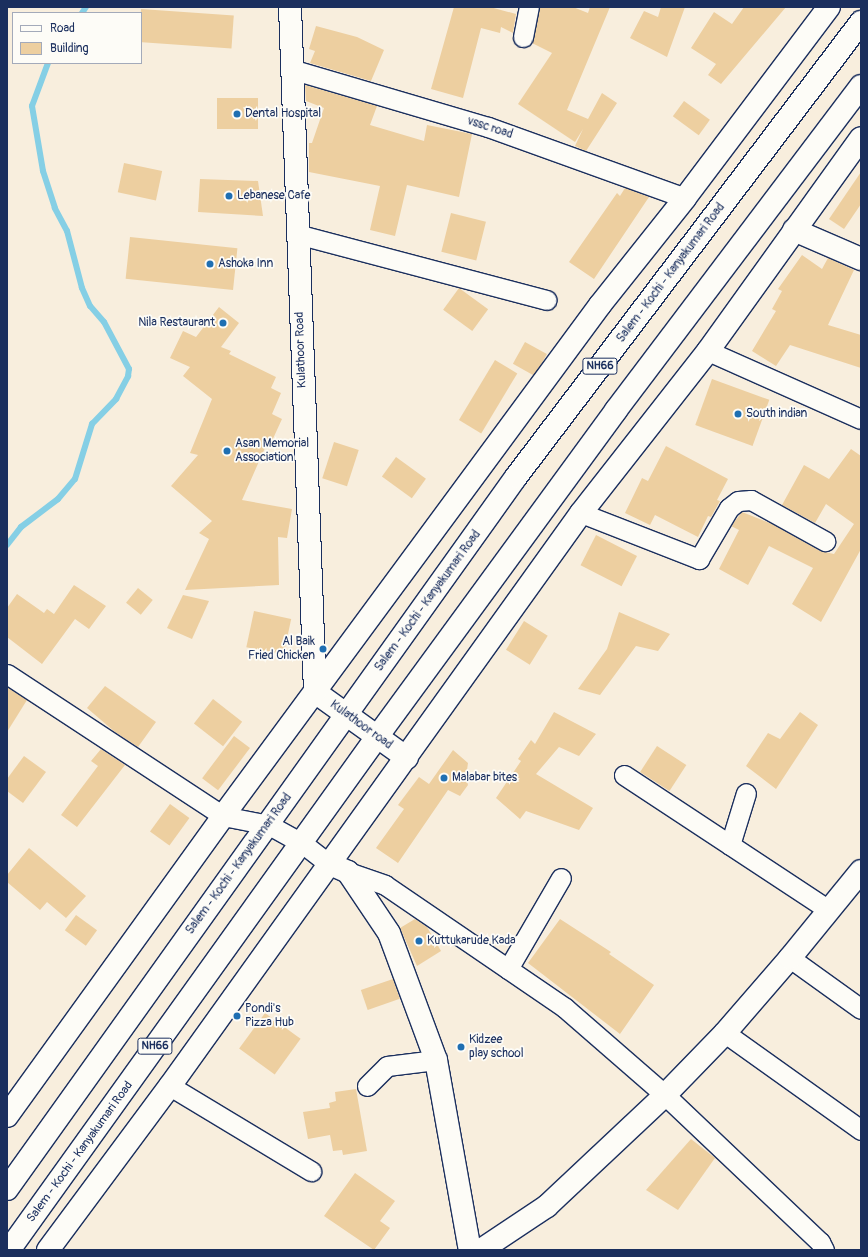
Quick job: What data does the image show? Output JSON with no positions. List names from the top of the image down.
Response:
{
  "streets": {
    "main road": [
      "Salem - Kochi - Kanyakumari Road",
      "Kulathoor Road",
      "NH66",
      "Kulathoor road"
    ],
    "street": ["vssc road"]
  },
  "crossings": [
    ["vssc road", "Kulathoor Road"],
    ["Salem - Kochi - Kanyakumari Road", "Kulathoor road"],
    ["Kulathoor Road", "Kulathoor road"]
  ],
  "places": [
    "Dental Hospital",
    "Lebanese Cafe",
    "Ashoka Inn",
    "Nila Restaurant",
    "South indian",
    "Asan Memorial Association",
    "Al Baik Fried Chicken",
    "Malabar bites",
    "Kuttukarude Kada",
    "Pondi's Pizza Hub",
    "Kidzee play school"
  ],
  "legend": ["Road", "Building"]
}
